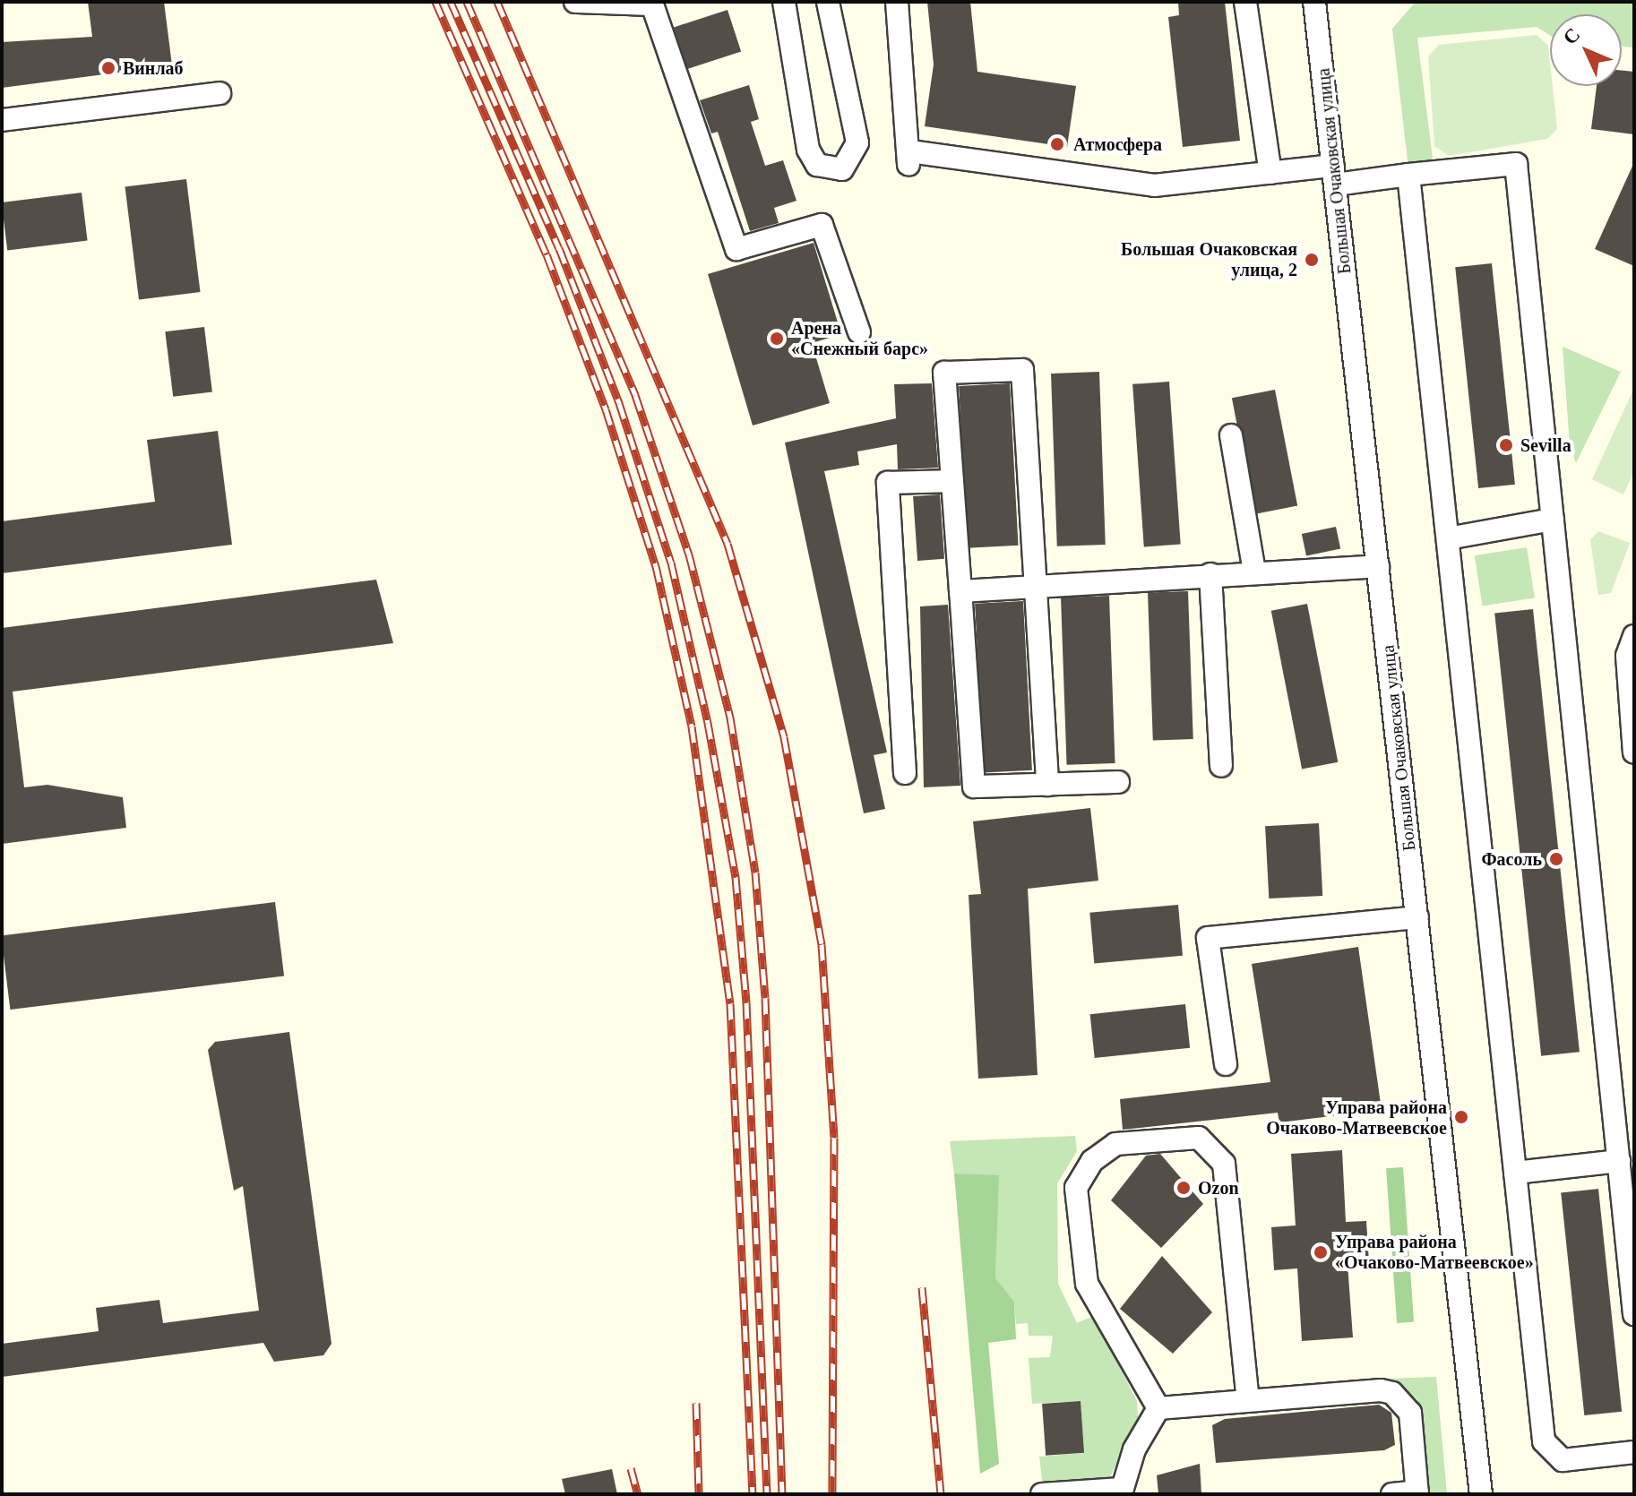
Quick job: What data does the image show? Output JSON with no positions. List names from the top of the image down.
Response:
{
  "streets": {
    "street": ["Большая Очаковская улица"]
  },
  "places": [
    "Винлаб",
    "Атмосфера",
    "Большая Очаковская улица, 2",
    "Арена «Снежный барс»",
    "Sevilla",
    "Фасоль",
    "Управа района Очаково-Матвеевское",
    "Ozon",
    "Управа района «Очаково-Матвеевское»"
  ],
  "north": "top left"
}
